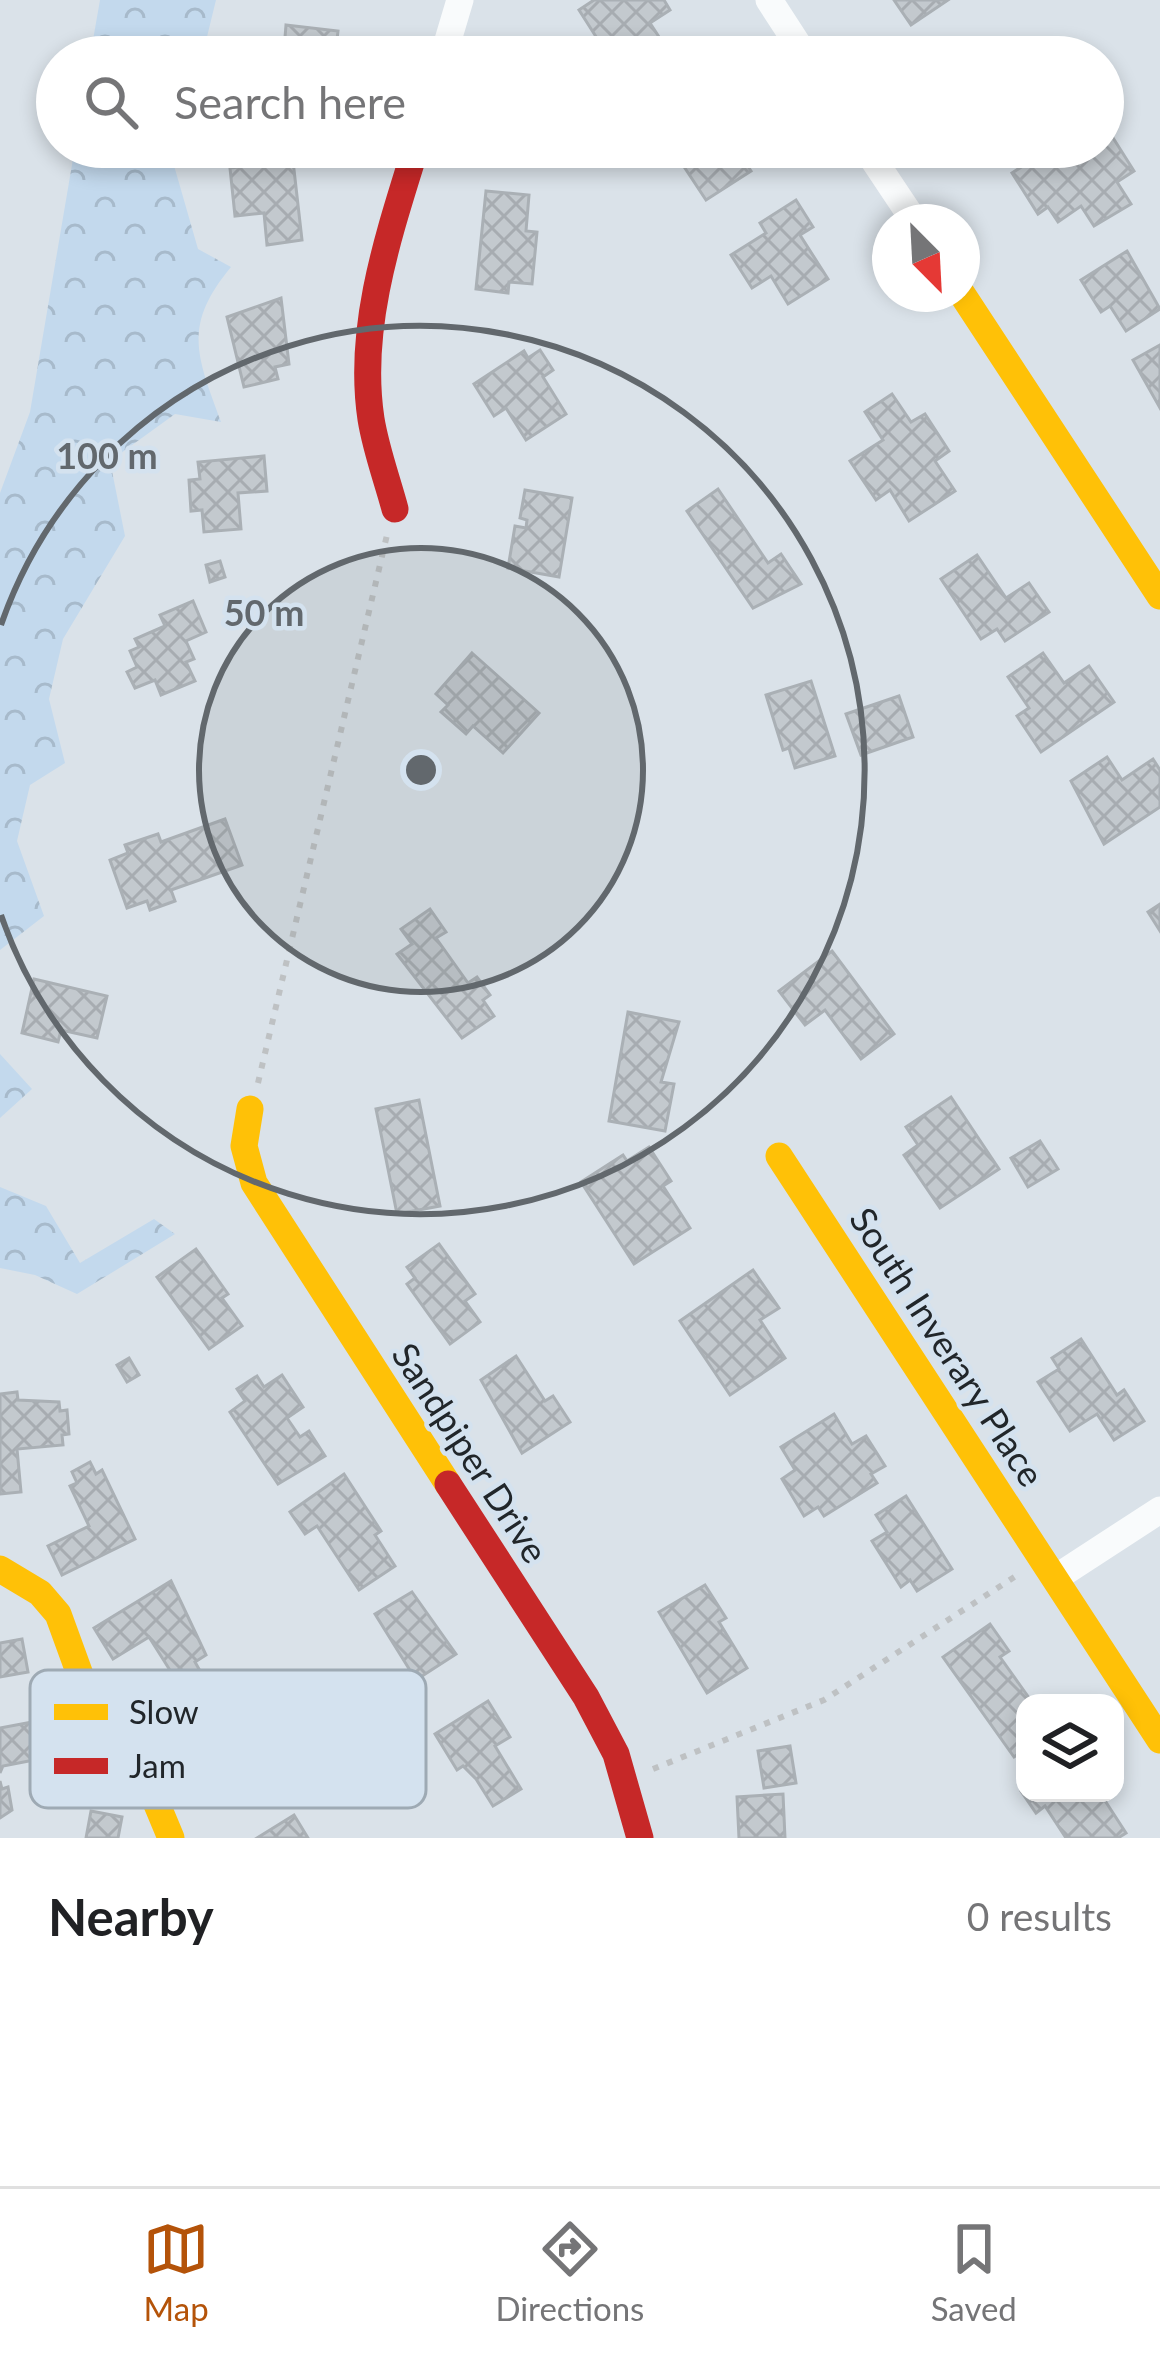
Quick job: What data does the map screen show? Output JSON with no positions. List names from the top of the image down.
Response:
{
  "streets": {
    "street": ["South Inverary Place", "Sandpiper Drive"]
  },
  "legend": ["Slow", "Jam"],
  "north": "bottom right",
  "page": {
    "search": "Search here",
    "heading": ["Nearby", "0 results"],
    "nav": ["Map", "Directions", "Saved"]
  },
  "rings": ["100 m", "50 m"]
}
